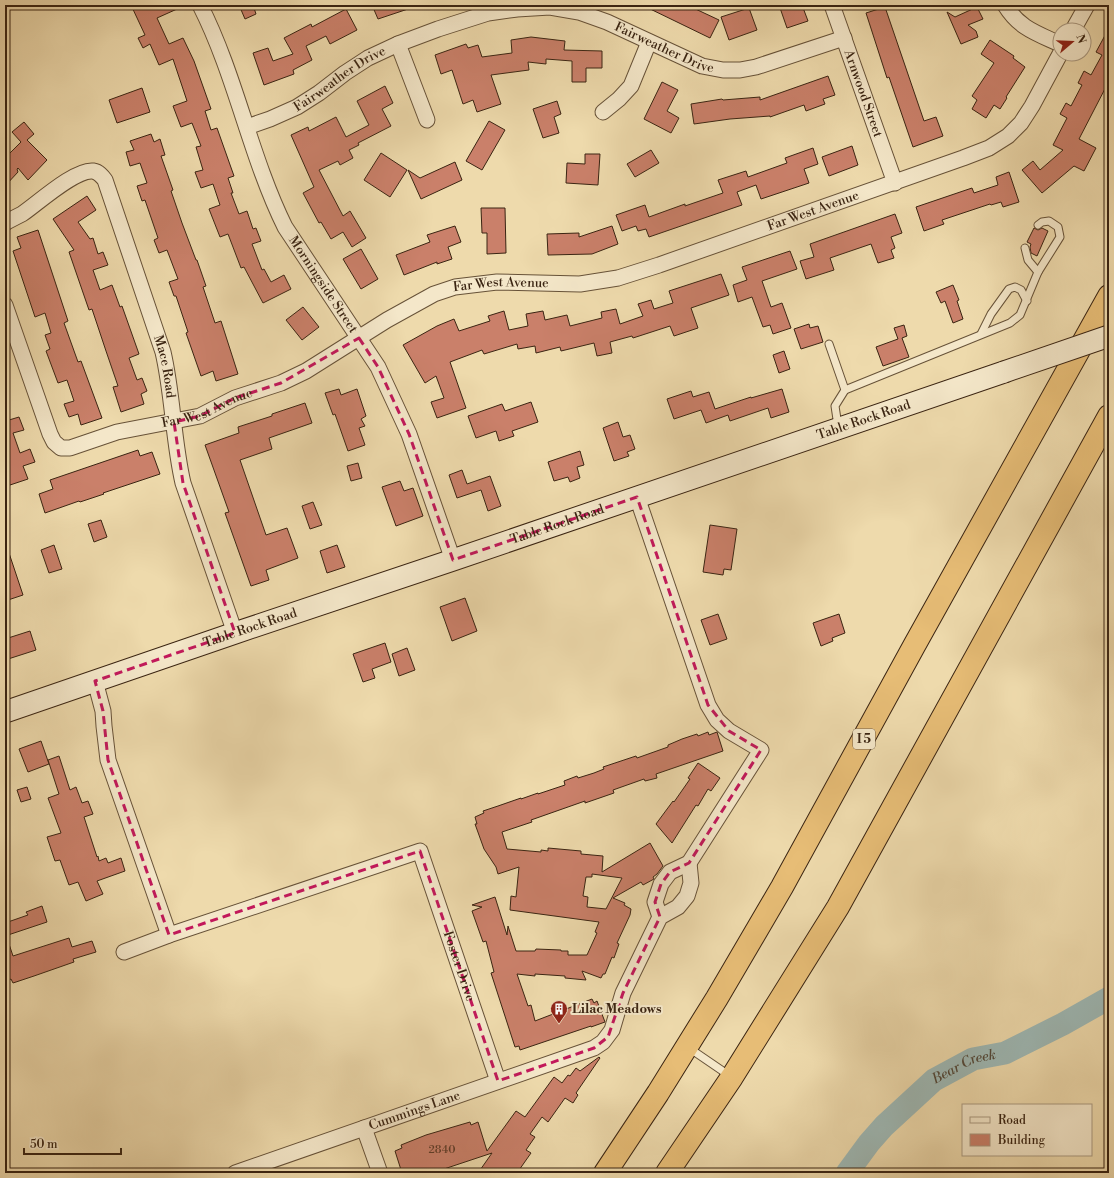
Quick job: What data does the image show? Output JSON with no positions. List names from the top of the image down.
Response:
{
  "streets": {
    "highway": ["I 5"],
    "main road": ["Table Rock Road"],
    "street": [
      "Fairweather Drive",
      "Arnwood Street",
      "Far West Avenue",
      "Morningside Street",
      "Mace Road",
      "Foster Drive",
      "Cummings Lane"
    ]
  },
  "crossings": [
    ["Fairweather Drive", "Arnwood Street"],
    ["Fairweather Drive", "Morningside Street"],
    ["Arnwood Street", "Far West Avenue"],
    ["Far West Avenue", "Morningside Street"],
    ["Far West Avenue", "Mace Road"],
    ["Morningside Street", "Table Rock Road"],
    ["Mace Road", "Table Rock Road"],
    ["Foster Drive", "Cummings Lane"]
  ],
  "water": ["Bear Creek"],
  "places": {
    "building": ["Lilac Meadows"]
  },
  "house_numbers": ["2840"],
  "legend": ["Road", "Building"],
  "scale_bar": "50 m",
  "north": "right"
}
